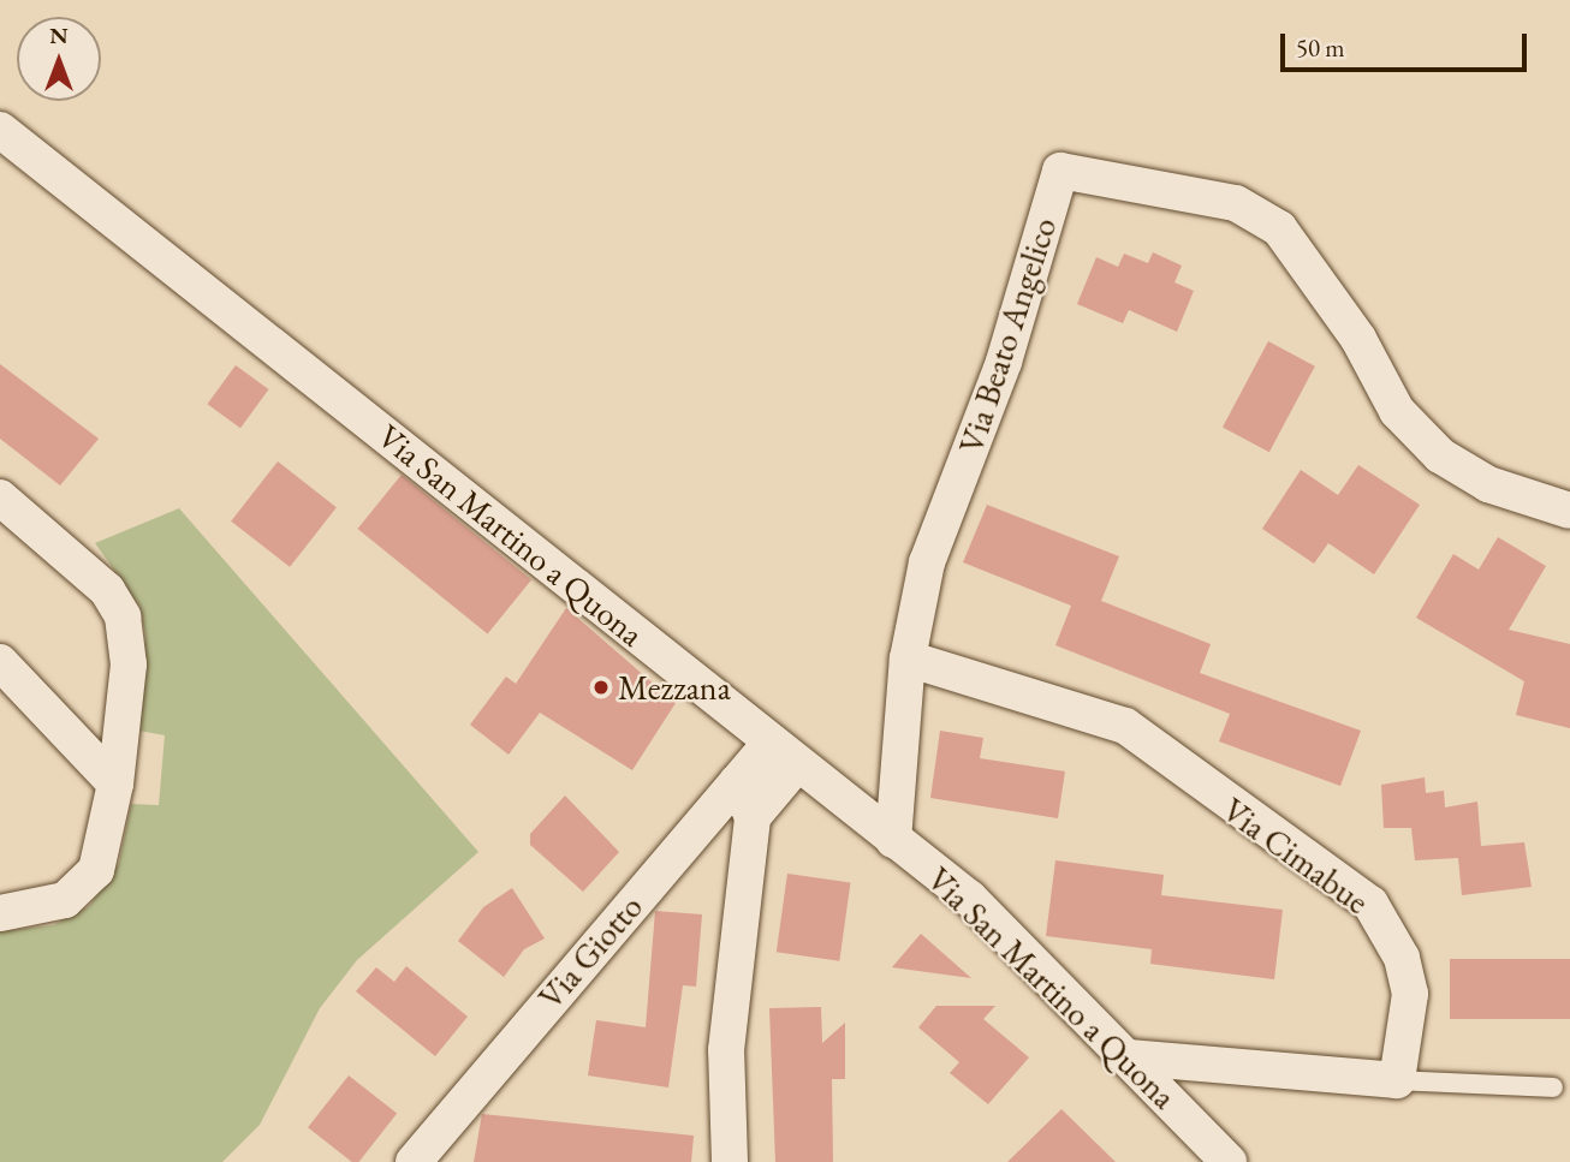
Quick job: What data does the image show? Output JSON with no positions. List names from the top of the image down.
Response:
{
  "streets": {
    "street": [
      "Via Beato Angelico",
      "Via San Martino a Quona",
      "Via Cimabue",
      "Via Giotto"
    ]
  },
  "crossings": [
    ["Via Beato Angelico", "Via San Martino a Quona"],
    ["Via Beato Angelico", "Via Cimabue"],
    ["Via San Martino a Quona", "Via Giotto"]
  ],
  "places": ["Mezzana"],
  "scale_bar": "50 m",
  "north": "top"
}
